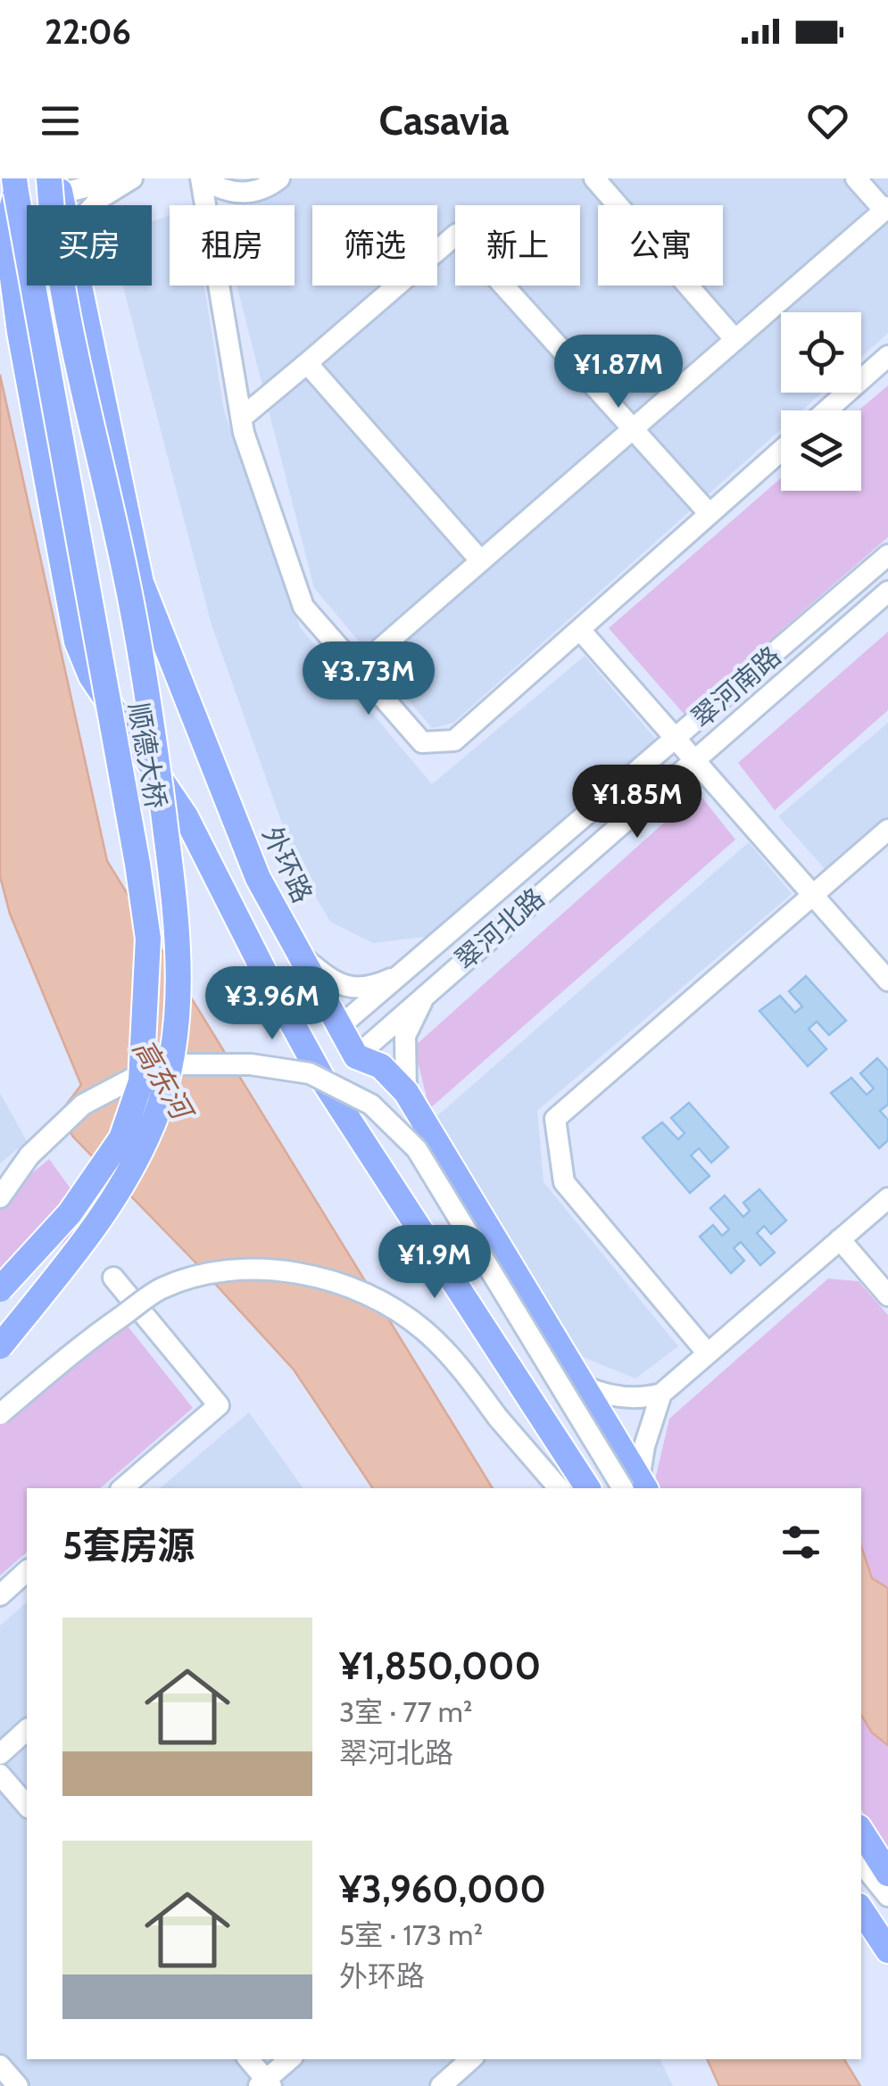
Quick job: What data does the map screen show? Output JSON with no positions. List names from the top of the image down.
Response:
{
  "streets": {
    "main road": ["顺德大桥", "外环路"],
    "street": ["翠河南路", "翠河北路"]
  },
  "crossings": [
    ["翠河南路", "外环路"],
    ["外环路", "翠河北路"]
  ],
  "water": ["高东河"],
  "page": {
    "status": "22:06",
    "header": "Casavia",
    "chip": [
      "买房",
      "租房",
      "筛选",
      "新上",
      "公寓"
    ],
    "price": [
      "¥1.87M",
      "¥3.73M",
      "¥1.85M",
      "¥3.96M",
      "¥1.9M"
    ],
    "heading": "5套房源",
    "list": [
      {
        "name": "¥1,850,000",
        "note": "3室 · 77 m² · 翠河北路"
      },
      {
        "name": "¥3,960,000",
        "note": "5室 · 173 m² · 外环路"
      }
    ]
  }
}
